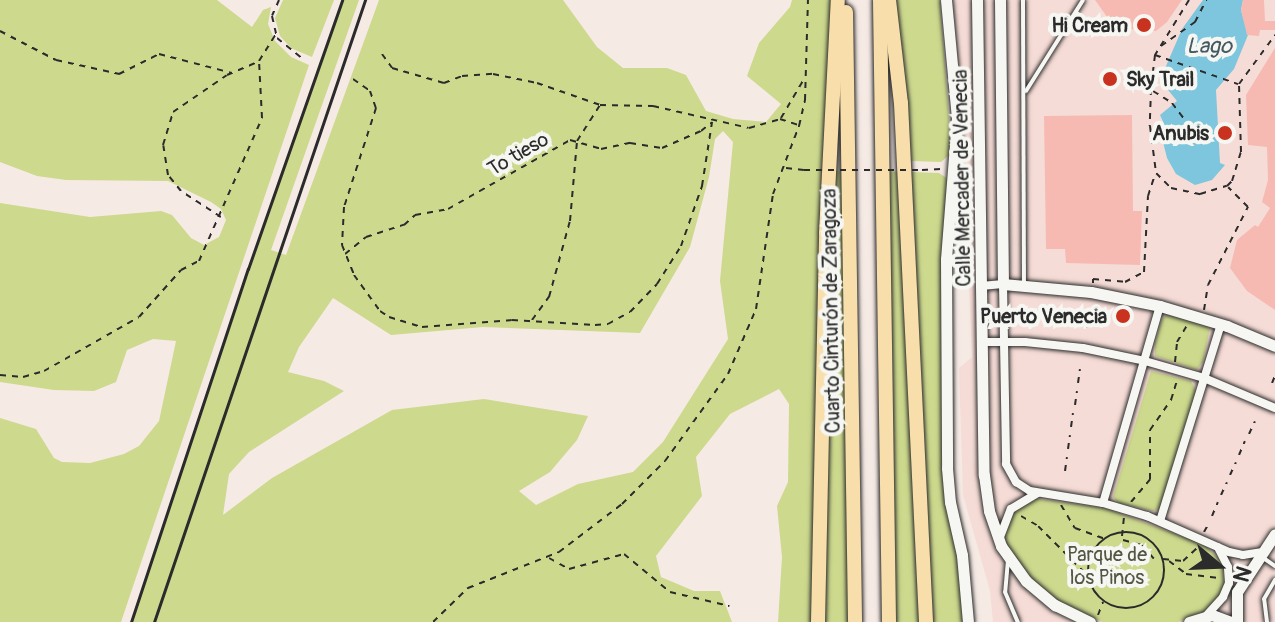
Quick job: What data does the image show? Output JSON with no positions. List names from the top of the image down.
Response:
{
  "streets": {
    "highway": ["Cuarto Cinturón de Zaragoza"],
    "street": ["Calle Mercader de Venecia"],
    "path": ["To tieso"]
  },
  "water": ["Lago"],
  "parks": ["Parque de los Pinos"],
  "places": [
    "Hi Cream",
    "Sky Trail",
    "Anubis",
    "Puerto Venecia"
  ],
  "north": "right"
}
